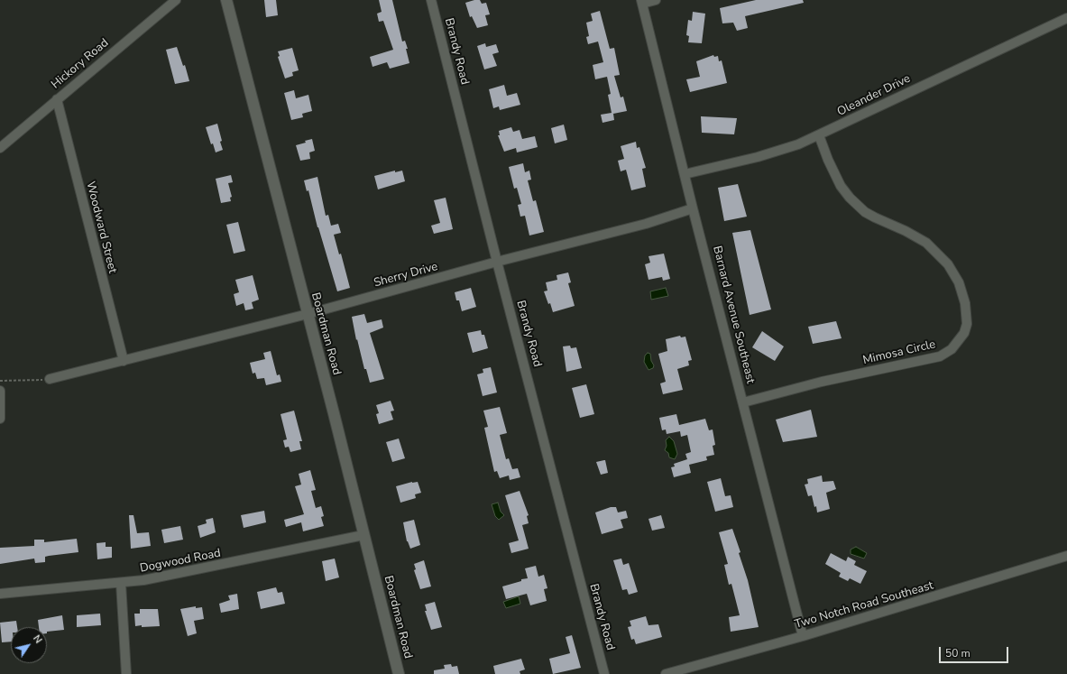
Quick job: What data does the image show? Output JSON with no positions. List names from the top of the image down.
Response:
{
  "streets": {
    "street": [
      "Brandy Road",
      "Hickory Road",
      "Oleander Drive",
      "Woodward Street",
      "Sherry Drive",
      "Barnard Avenue Southeast",
      "Boardman Road",
      "Mimosa Circle",
      "Dogwood Road",
      "Two Notch Road Southeast"
    ]
  },
  "crossings": [
    ["Brandy Road", "Sherry Drive"],
    ["Hickory Road", "Woodward Street"],
    ["Oleander Drive", "Barnard Avenue Southeast"],
    ["Oleander Drive", "Mimosa Circle"],
    ["Woodward Street", "Sherry Drive"],
    ["Sherry Drive", "Barnard Avenue Southeast"],
    ["Sherry Drive", "Boardman Road"],
    ["Barnard Avenue Southeast", "Mimosa Circle"],
    ["Barnard Avenue Southeast", "Two Notch Road Southeast"],
    ["Boardman Road", "Dogwood Road"]
  ],
  "scale_bar": "50 m",
  "north": "top right"
}
